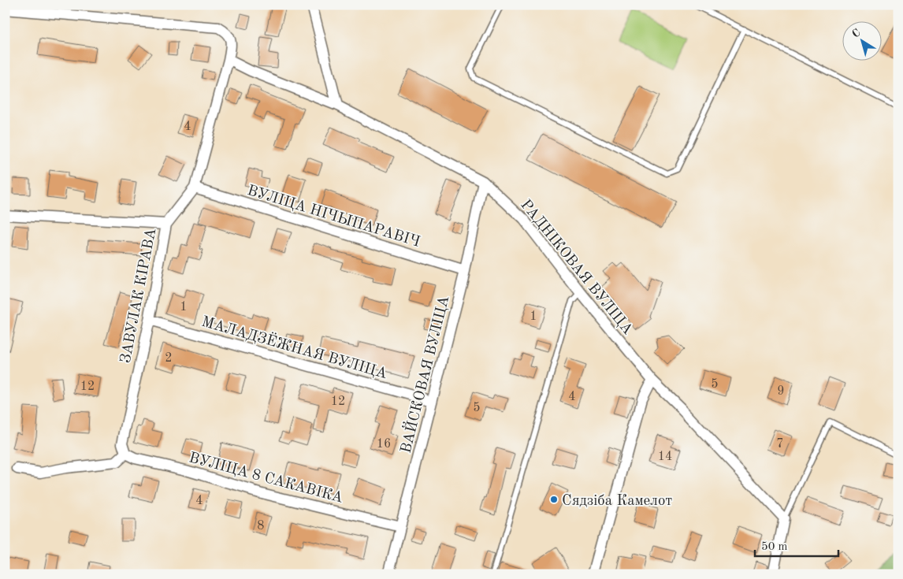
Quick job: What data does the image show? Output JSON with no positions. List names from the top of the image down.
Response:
{
  "streets": {
    "street": [
      "ВУЛІЦА НІЧЫПАРАВІЧ",
      "РАДНІКОВАЯ ВУЛІЦА",
      "ЗАВУЛАК КІРАВА",
      "МАЛАДЗЁЖНАЯ ВУЛІЦА",
      "ВАЙСКОВАЯ ВУЛІЦА",
      "ВУЛІЦА 8 САКАВІКА"
    ]
  },
  "crossings": [
    ["ВУЛІЦА НІЧЫПАРАВІЧ", "ЗАВУЛАК КІРАВА"],
    ["ВУЛІЦА НІЧЫПАРАВІЧ", "ВАЙСКОВАЯ ВУЛІЦА"],
    ["РАДНІКОВАЯ ВУЛІЦА", "ЗАВУЛАК КІРАВА"],
    ["РАДНІКОВАЯ ВУЛІЦА", "ВАЙСКОВАЯ ВУЛІЦА"],
    ["ЗАВУЛАК КІРАВА", "МАЛАДЗЁЖНАЯ ВУЛІЦА"],
    ["ЗАВУЛАК КІРАВА", "ВУЛІЦА 8 САКАВІКА"],
    ["МАЛАДЗЁЖНАЯ ВУЛІЦА", "ВАЙСКОВАЯ ВУЛІЦА"],
    ["ВАЙСКОВАЯ ВУЛІЦА", "ВУЛІЦА 8 САКАВІКА"]
  ],
  "places": ["Сядзіба Камелот"],
  "house_numbers": [
    "4",
    "1",
    "1",
    "2",
    "5",
    "12",
    "9",
    "4",
    "12",
    "5",
    "16",
    "7",
    "14",
    "4",
    "8"
  ],
  "scale_bar": "50 m",
  "north": "top left"
}
